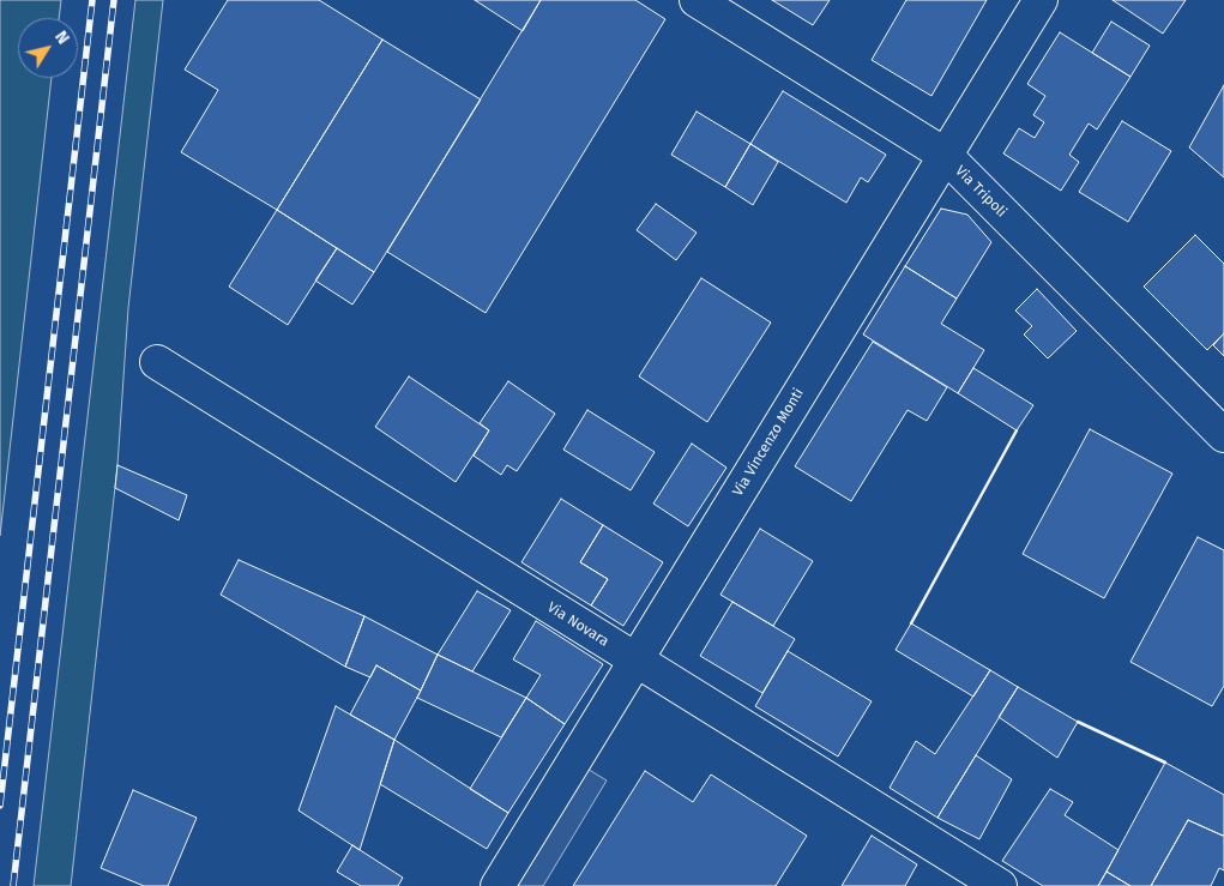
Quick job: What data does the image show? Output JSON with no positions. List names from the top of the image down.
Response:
{
  "streets": {
    "street": ["Via Tripoli", "Via Vincenzo Monti", "Via Novara"]
  },
  "crossings": [
    ["Via Tripoli", "Via Vincenzo Monti"],
    ["Via Vincenzo Monti", "Via Novara"]
  ],
  "north": "top right"
}
